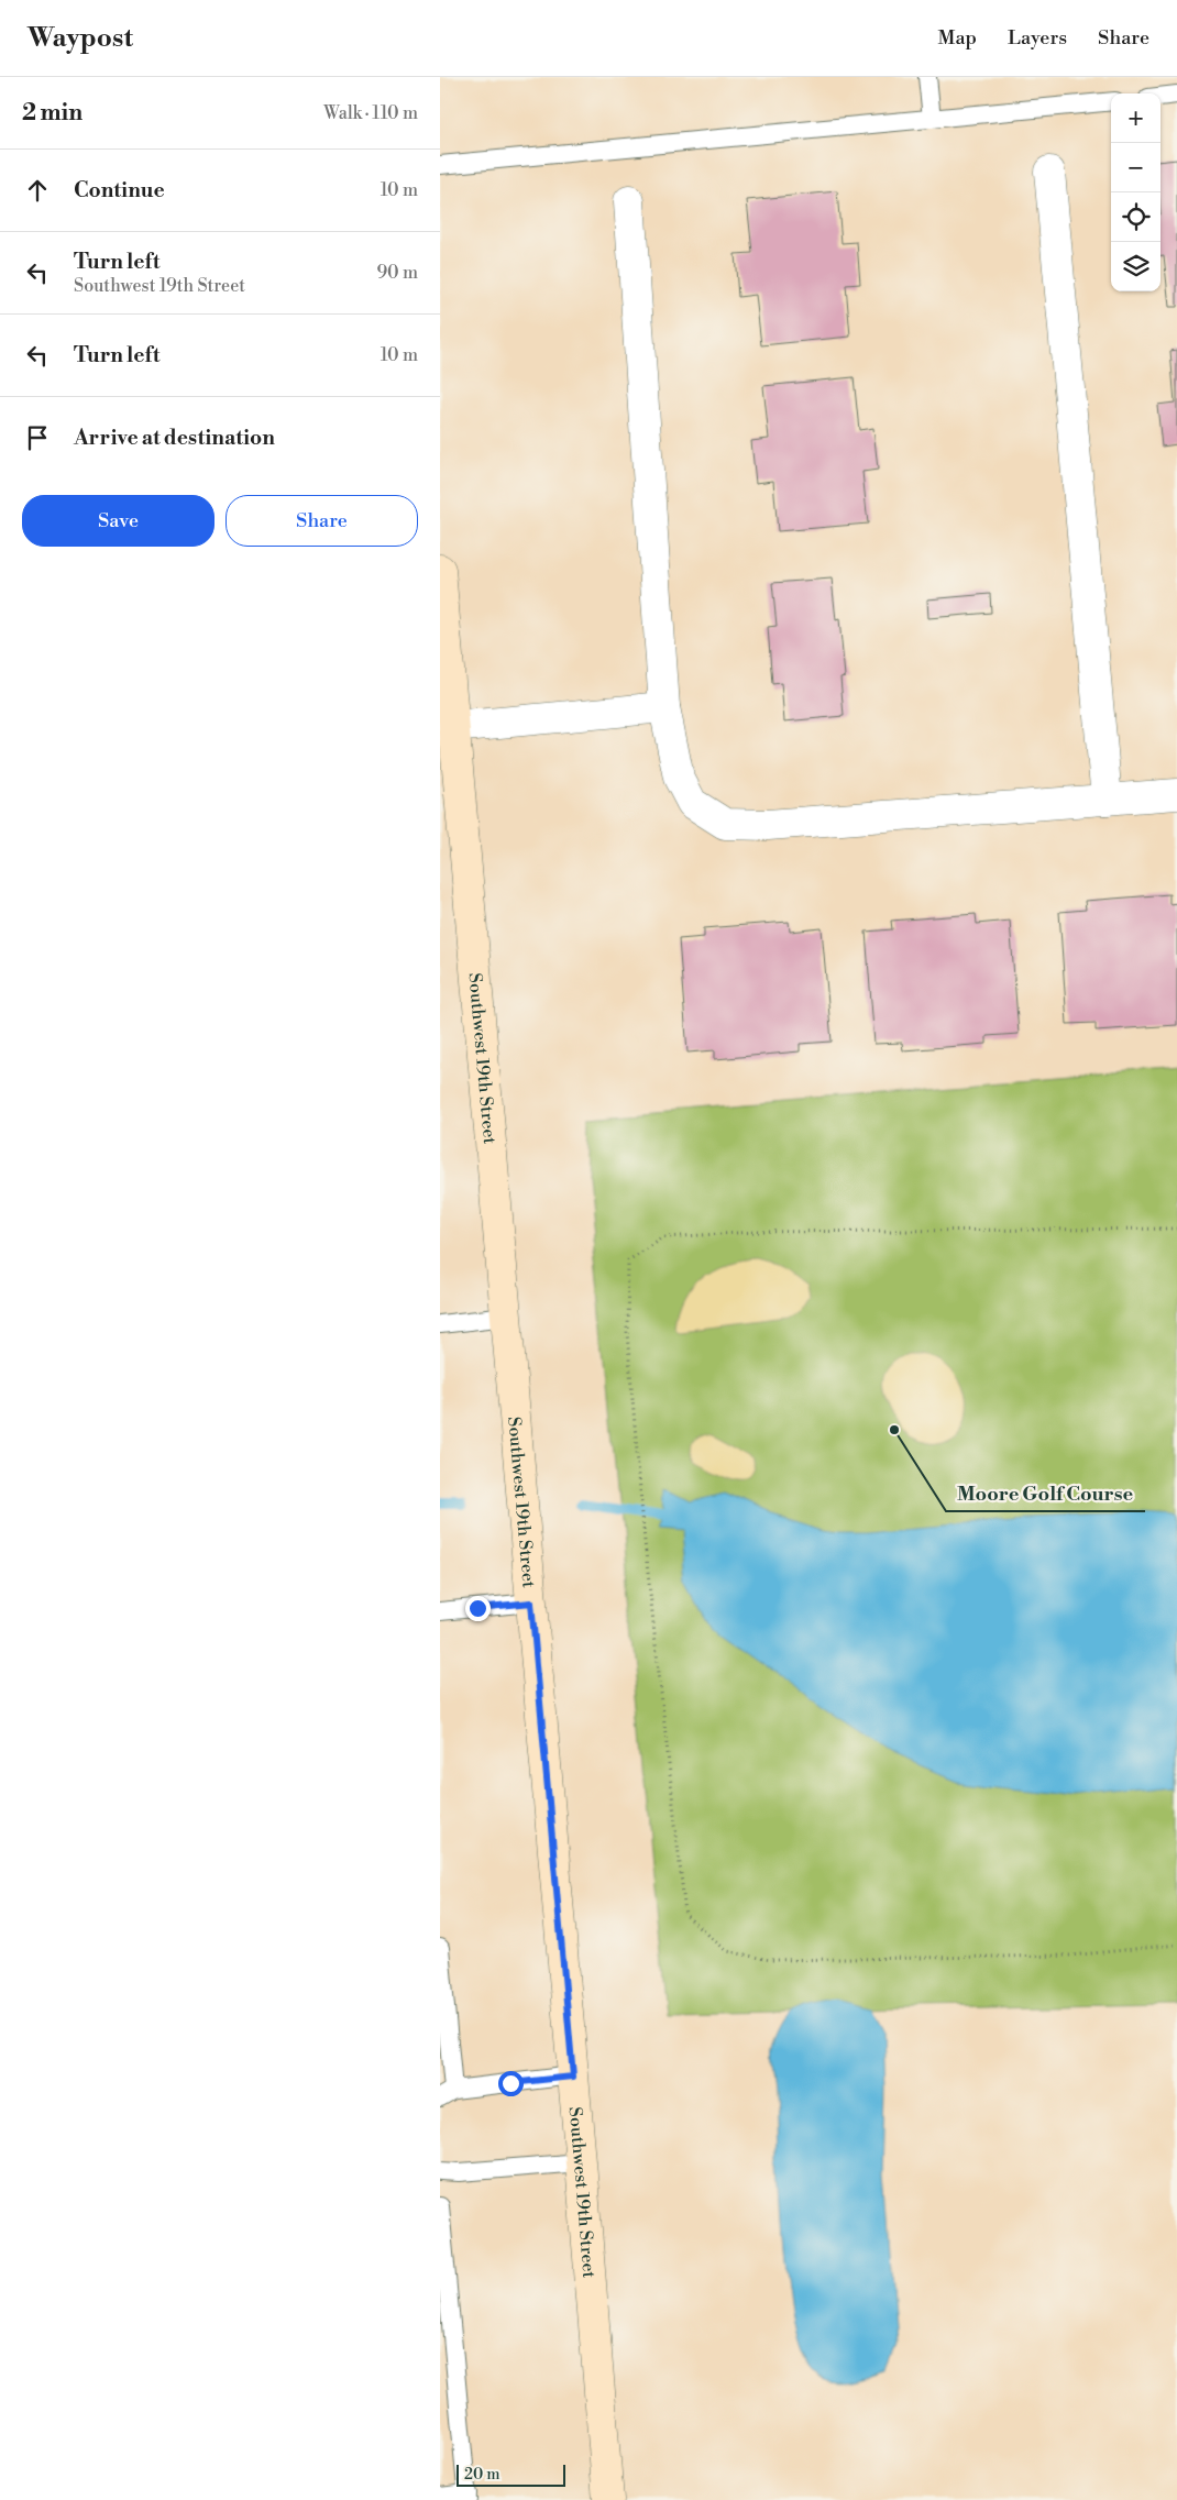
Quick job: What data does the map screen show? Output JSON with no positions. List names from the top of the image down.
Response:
{
  "streets": {
    "street": ["Southwest 19th Street"]
  },
  "places": ["Moore Golf Course"],
  "scale_bar": "20 m",
  "page": {
    "header": "Waypost",
    "nav": ["Map", "Layers", "Share"],
    "heading": ["2 min", "Walk · 110 m"],
    "map_buttons": ["+", "−"],
    "list": [
      ["Continue", "10 m"],
      ["Turn left", "Southwest 19th Street", "90 m"],
      ["Turn left", "10 m"],
      "Arrive at destination"
    ],
    "buttons": ["Save", "Share"],
    "scale": "20 m"
  }
}
